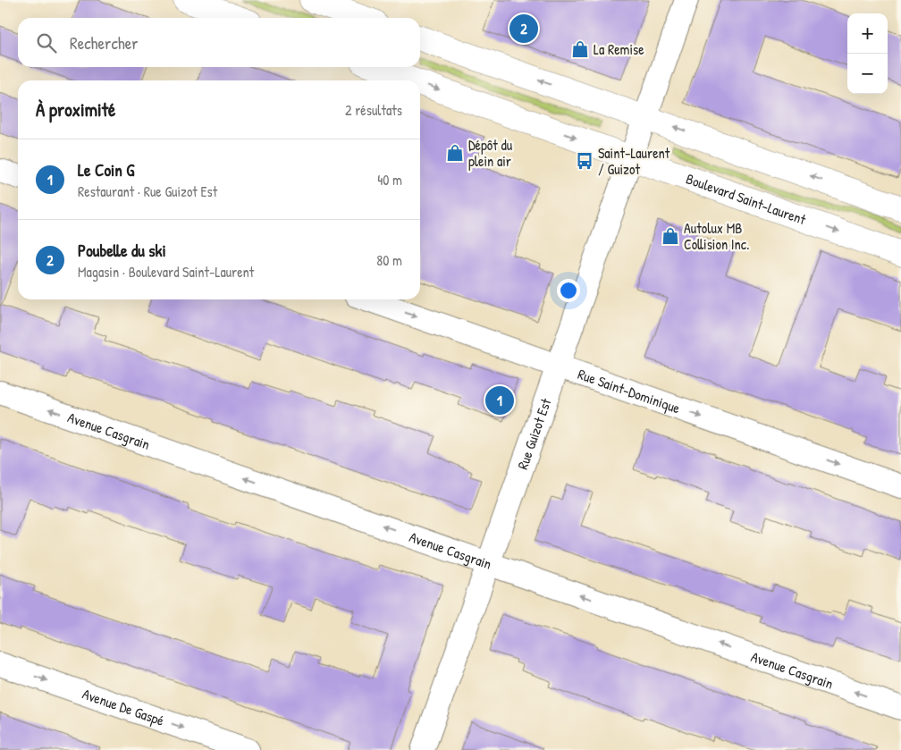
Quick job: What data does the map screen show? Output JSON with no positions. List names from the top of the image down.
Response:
{
  "streets": {
    "main road": ["Boulevard Saint-Laurent"],
    "street": [
      "Rue Saint-Dominique",
      "Avenue Casgrain",
      "Rue Guizot Est",
      "Avenue De Gaspé"
    ]
  },
  "crossings": [
    ["Boulevard Saint-Laurent", "Rue Guizot Est"],
    ["Rue Saint-Dominique", "Rue Guizot Est"],
    ["Avenue Casgrain", "Rue Guizot Est"]
  ],
  "one_way": ["Rue Saint-Dominique", "Avenue Casgrain", "Avenue De Gaspé"],
  "places": {
    "shop": ["La Remise", "Dépôt du plein air", "Autolux MB Collision Inc."],
    "bus stop": ["Saint-Laurent / Guizot"]
  },
  "page": {
    "pins": ["2", "1"],
    "map_buttons": ["+", "−"],
    "search": "Rechercher",
    "heading": ["À proximité", "2 résultats"],
    "list": [
      {
        "mark": "1",
        "name": "Le Coin G",
        "note": "Restaurant · Rue Guizot Est",
        "value": "40 m"
      },
      {
        "mark": "2",
        "name": "Poubelle du ski",
        "note": "Magasin · Boulevard Saint-Laurent",
        "value": "80 m"
      }
    ]
  }
}
